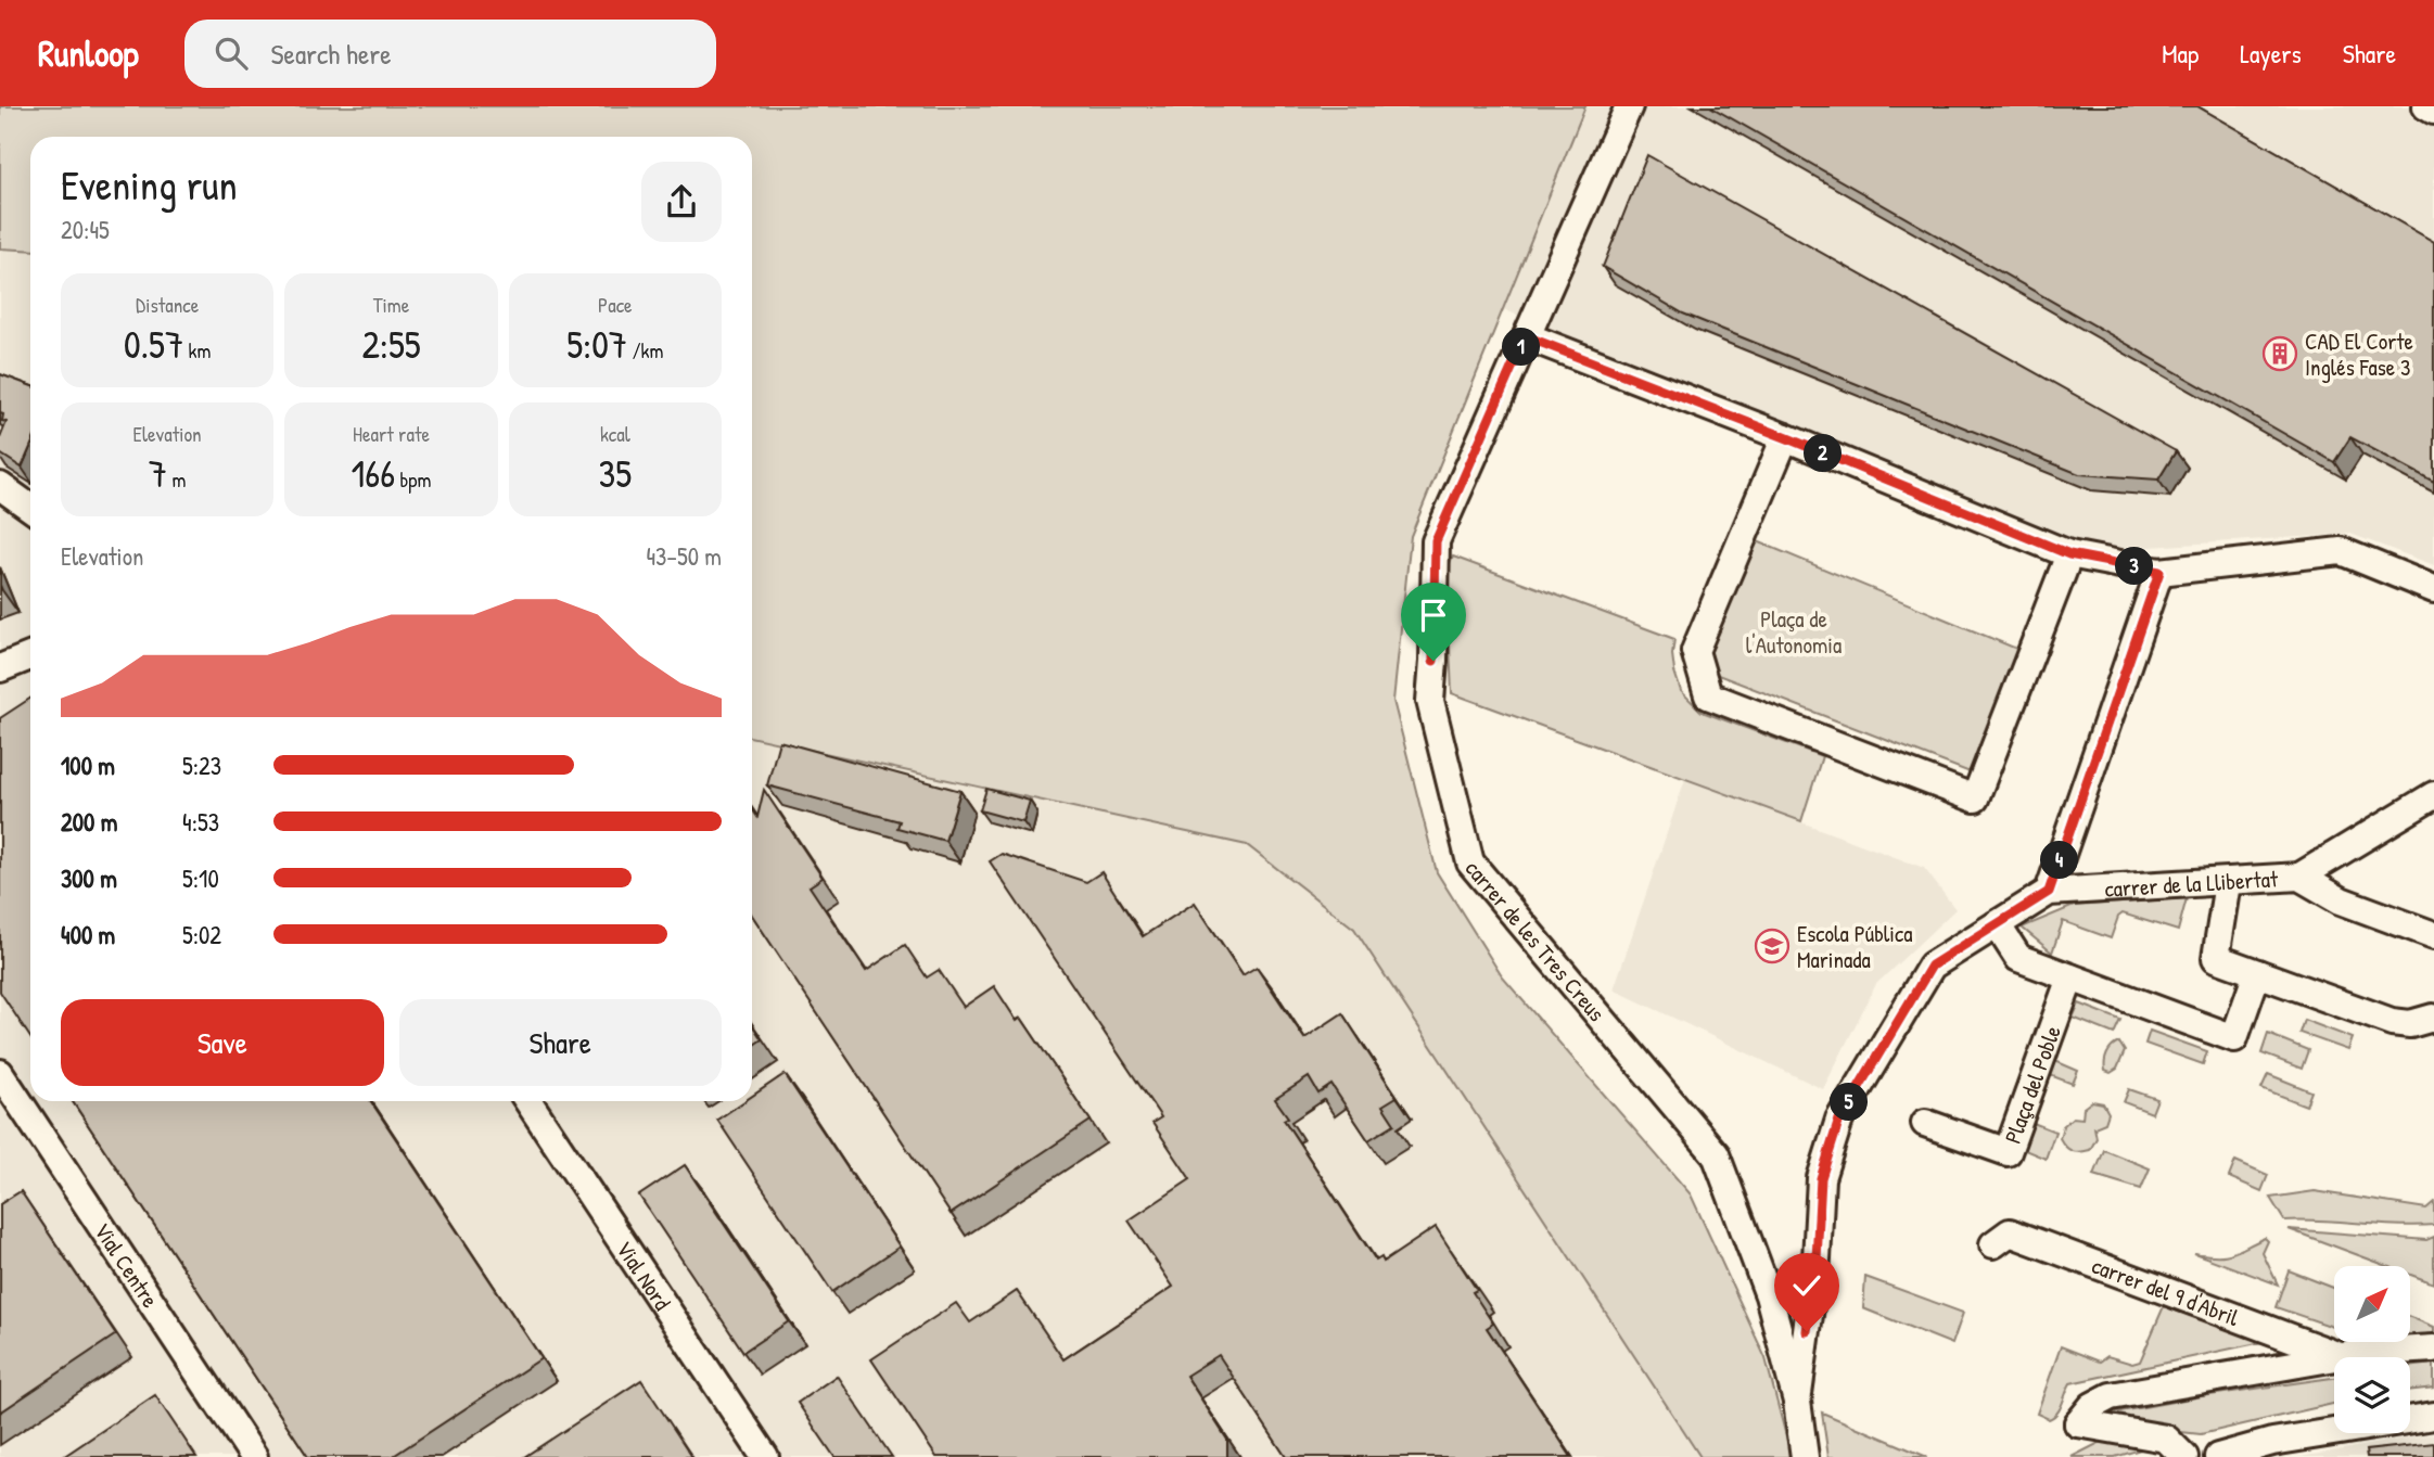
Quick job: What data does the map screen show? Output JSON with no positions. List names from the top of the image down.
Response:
{
  "streets": {
    "street": [
      "carrer de la Llibertat",
      "carrer de les Tres Creus",
      "Plaça del Poble",
      "Vial Centre",
      "Vial Nord",
      "carrer del 9 d'Abril"
    ]
  },
  "crossings": [
    ["carrer de la Llibertat", "carrer de les Tres Creus"]
  ],
  "parks": ["Plaça de l'Autonomia"],
  "places": {
    "building": ["CAD El Corte Inglés Fase 3"],
    "school or university": ["Escola Pública Marinada"]
  },
  "north": "top right",
  "page": {
    "header": "Runloop",
    "search": "Search here",
    "nav": ["Map", "Layers", "Share"],
    "heading": ["Evening run", "20:45"],
    "stats": [
      ["Distance", "0.57 km"],
      ["Time", "2:55"],
      ["Pace", "5:07 /km"],
      ["Elevation", "7 m"],
      ["Heart rate", "166 bpm"],
      ["kcal", "35"]
    ],
    "pins": [
      "1",
      "2",
      "3",
      "4",
      "5"
    ],
    "chart": ["Elevation", "43–50 m"],
    "list": [
      {
        "name": "100 m",
        "note": "5:23"
      },
      {
        "name": "200 m",
        "note": "4:53"
      },
      {
        "name": "300 m",
        "note": "5:10"
      },
      {
        "name": "400 m",
        "note": "5:02"
      }
    ],
    "buttons": ["Save", "Share"]
  }
}
